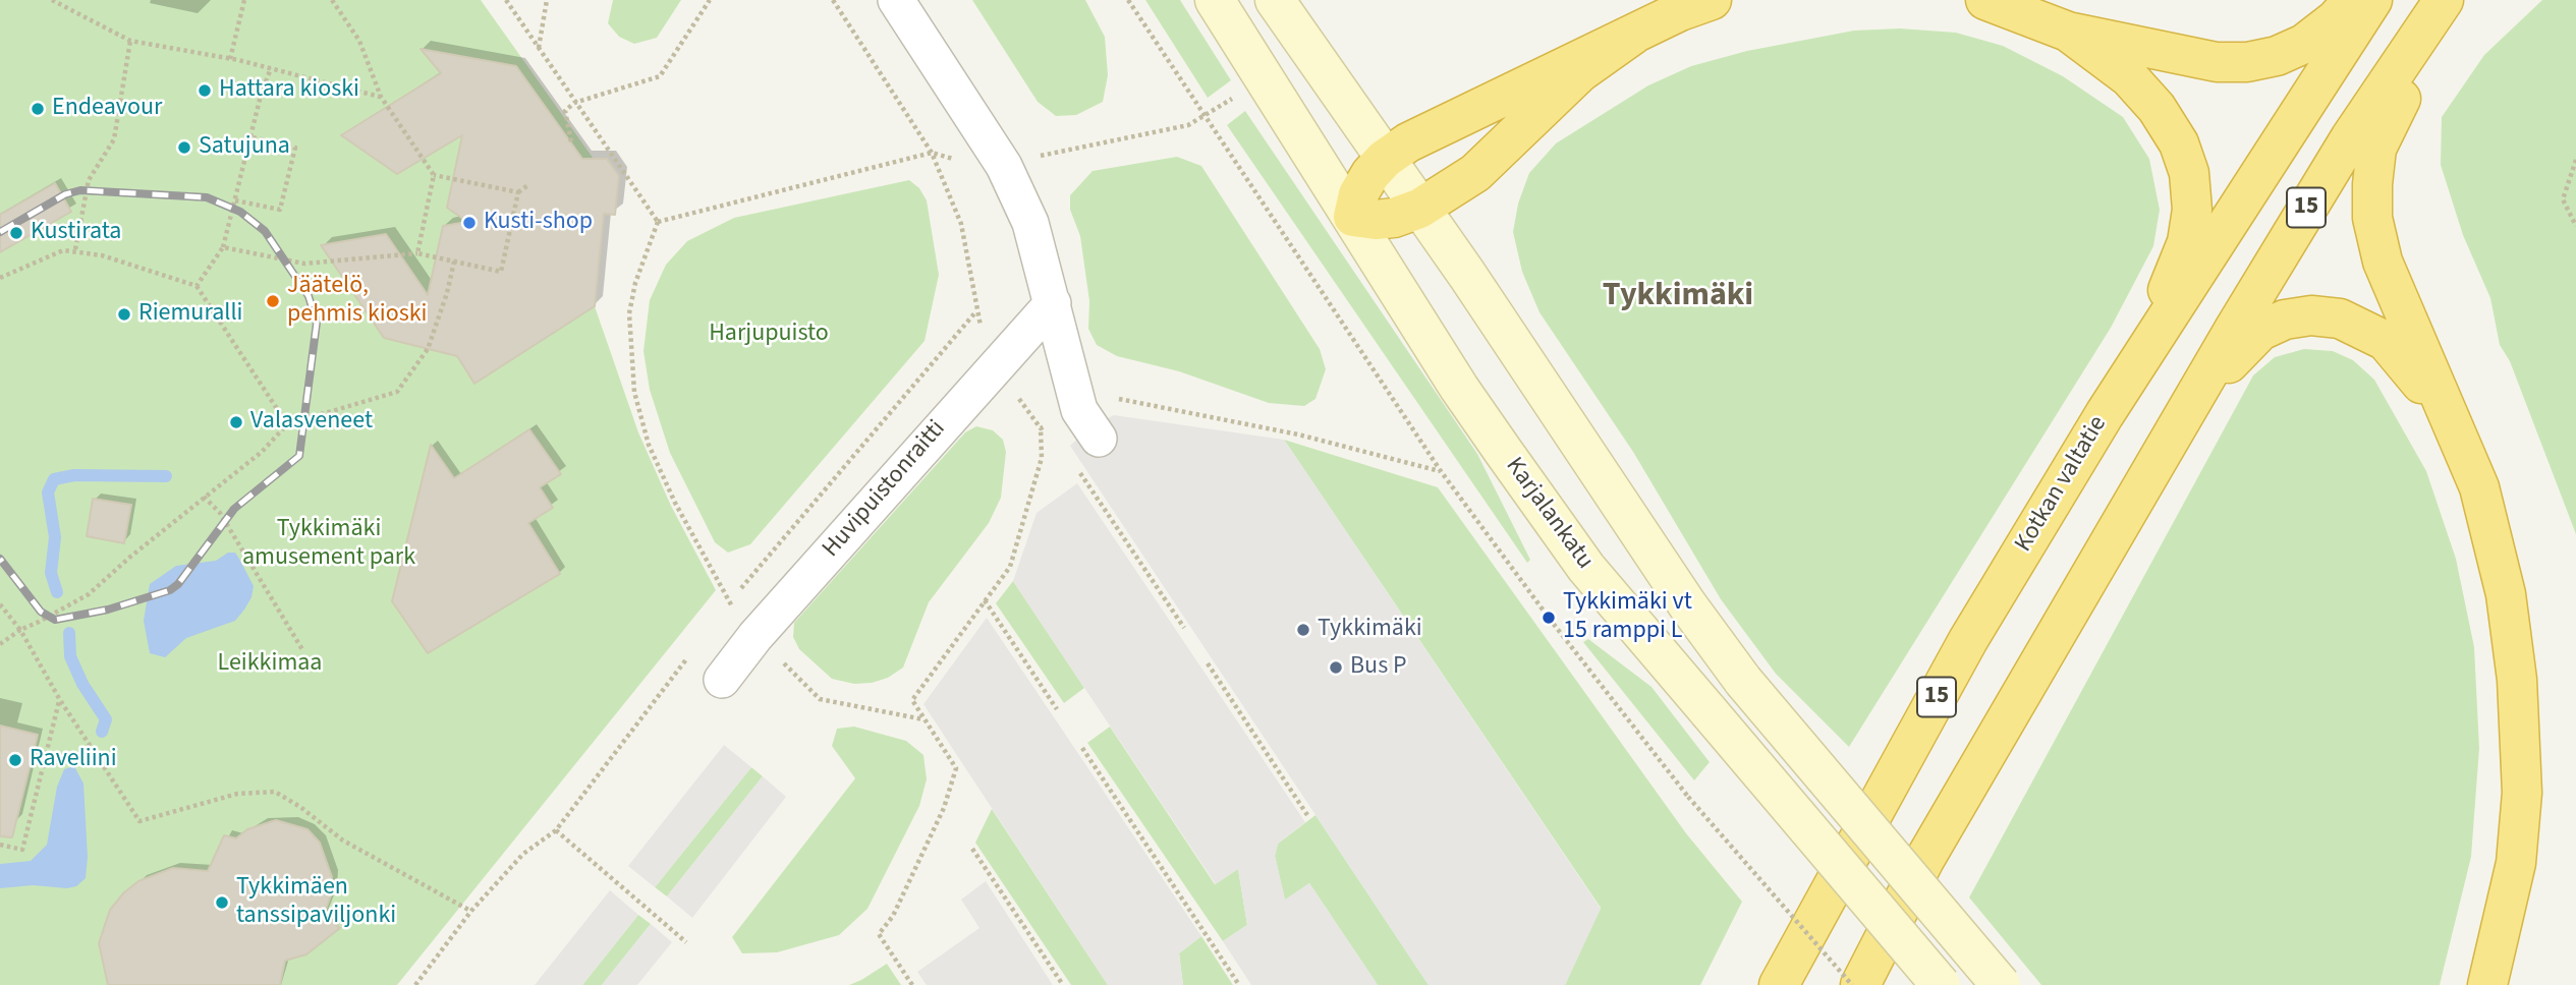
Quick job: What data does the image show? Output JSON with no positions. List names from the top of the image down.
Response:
{
  "streets": {
    "highway": ["15", "Kotkan valtatie"],
    "main road": ["Karjalankatu"],
    "street": ["Huvipuistonraitti"]
  },
  "districts": ["Tykkimäki"],
  "parks": ["Harjupuisto", "Tykkimäki amusement park", "Leikkimaa"],
  "places": [
    "Hattara kioski",
    "Endeavour",
    "Satujuna",
    "Kusti-shop",
    "Kustirata",
    "Jäätelö, pehmis kioski",
    "Riemuralli",
    "Valasveneet",
    "Tykkimäki vt 15 ramppi L",
    "Tykkimäki",
    "Bus P",
    "Raveliini",
    "Tykkimäen tanssipaviljonki"
  ]
}
